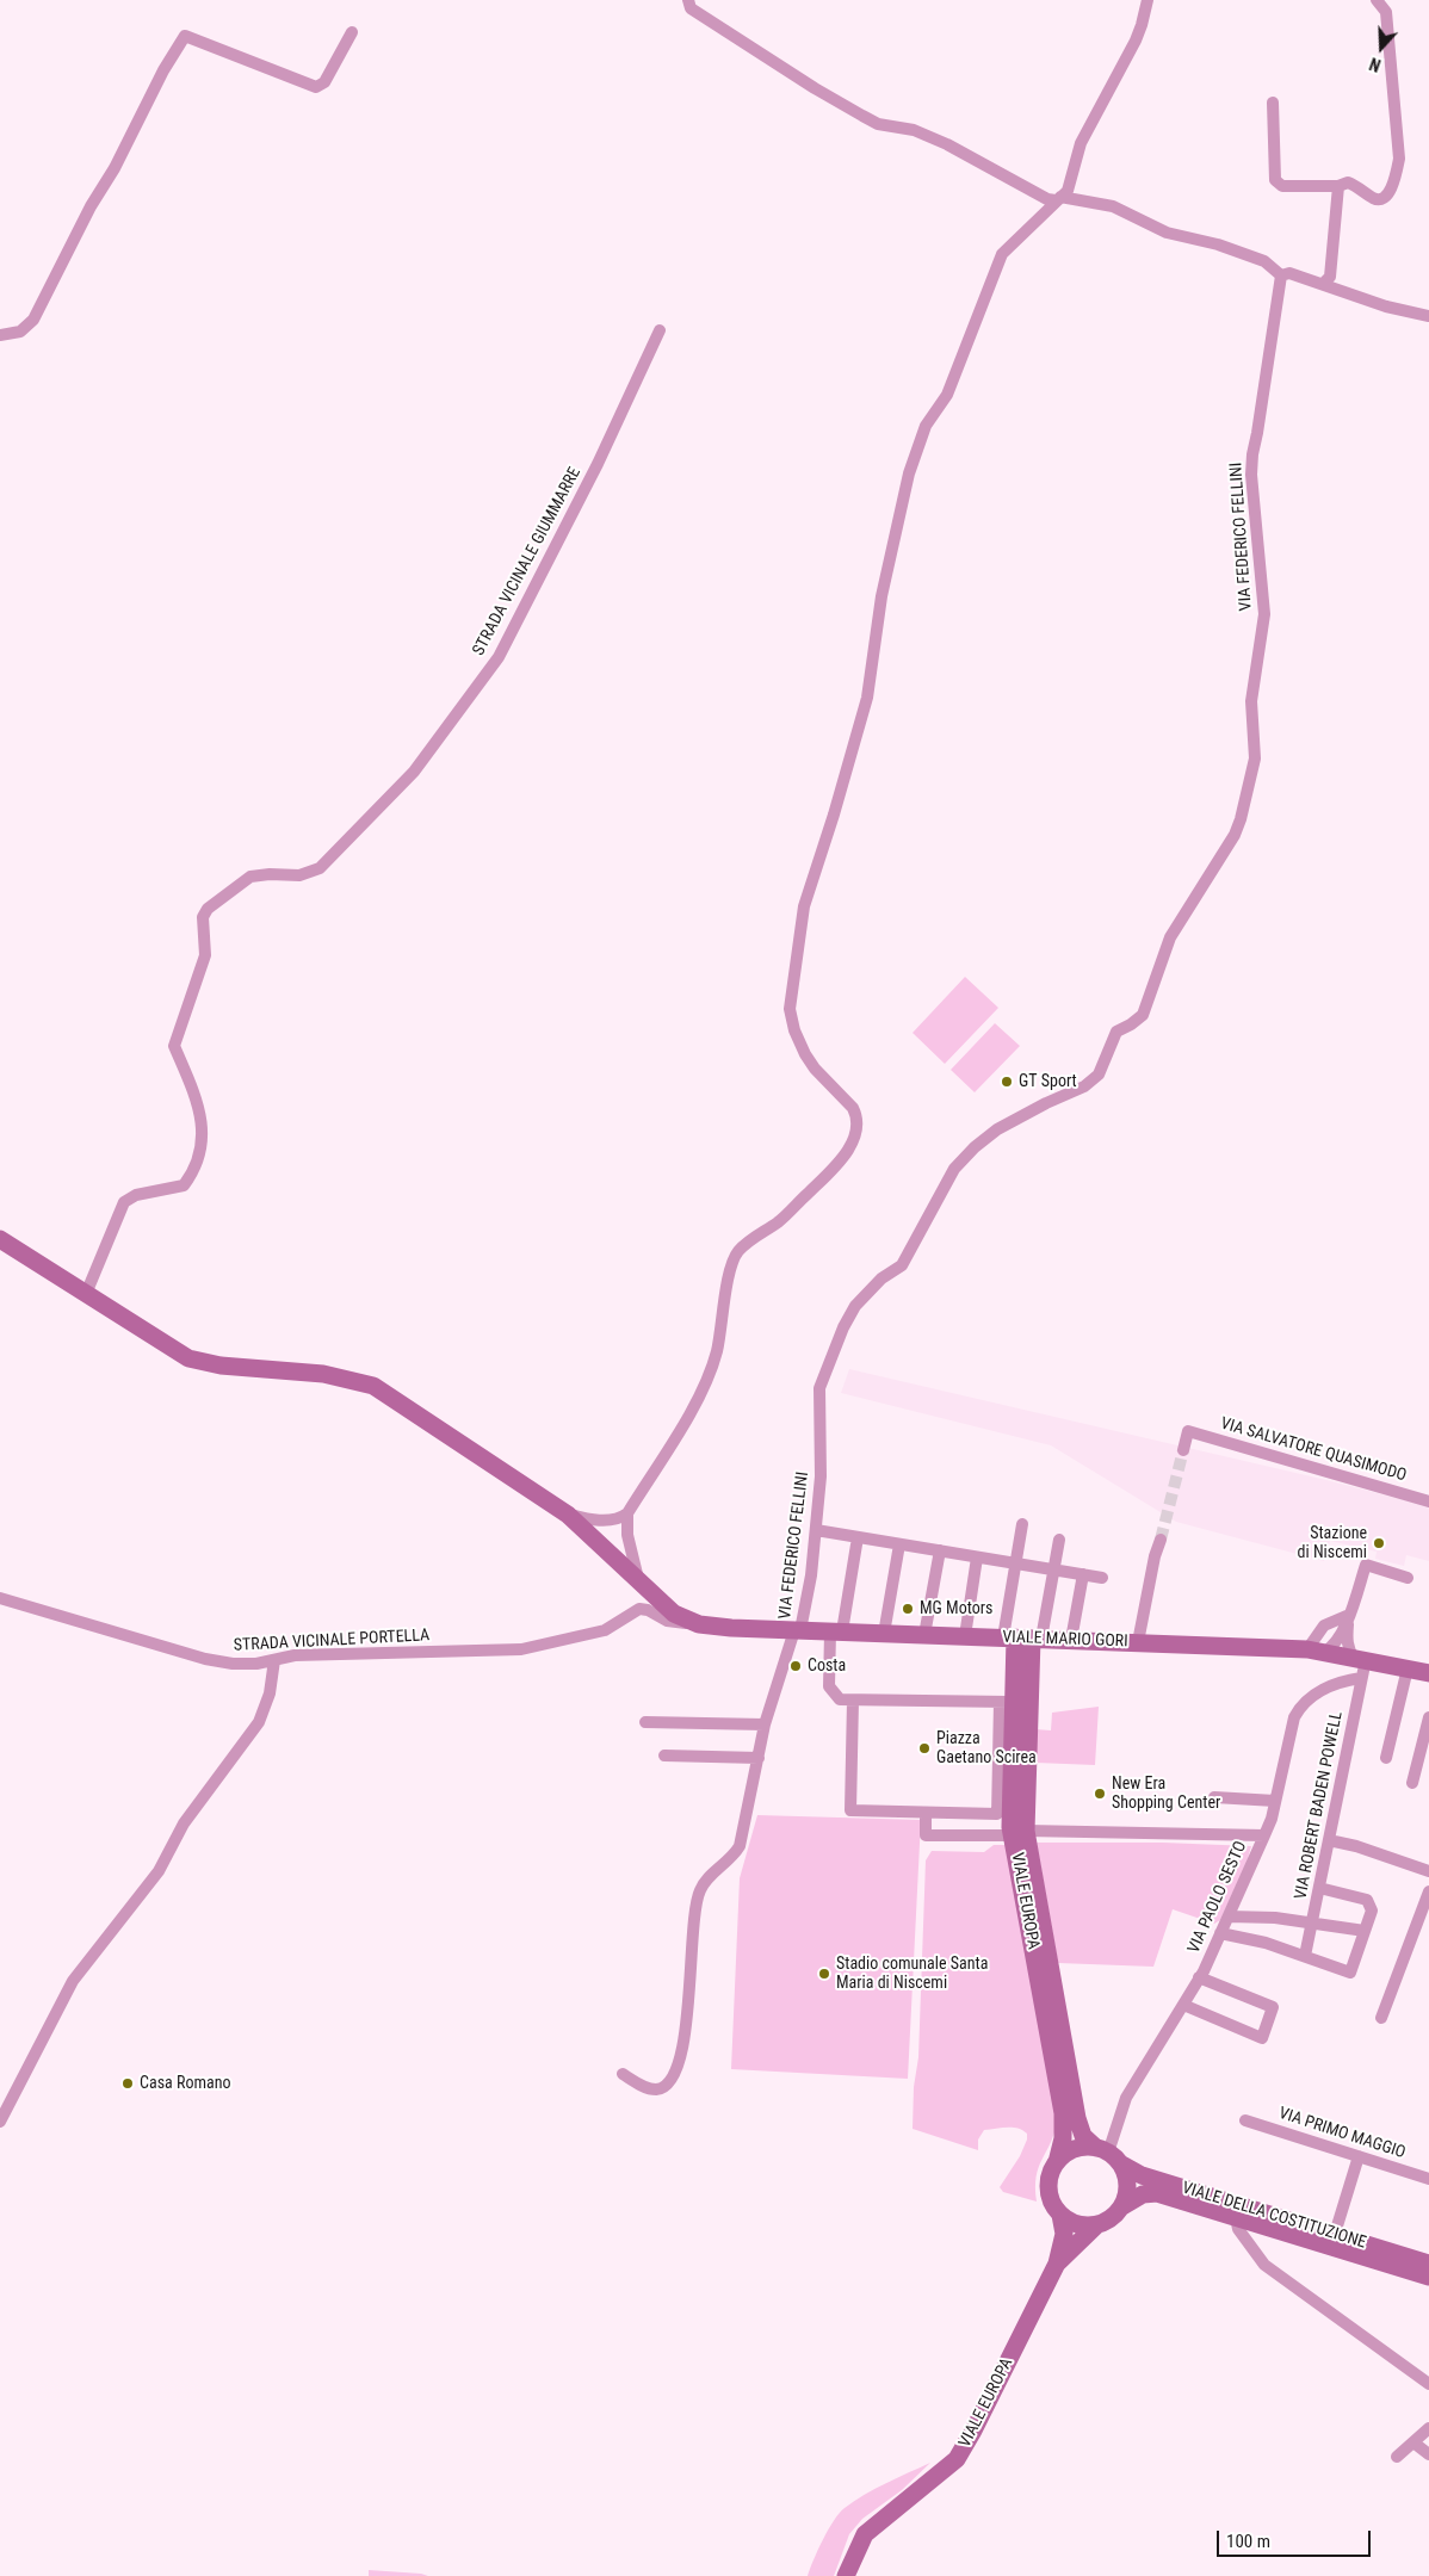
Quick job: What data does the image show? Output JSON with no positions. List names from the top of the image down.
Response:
{
  "streets": {
    "street": [
      "VIA FEDERICO FELLINI",
      "STRADA VICINALE GIUMMARRE",
      "VIA SALVATORE QUASIMODO",
      "VIALE MARIO GORI",
      "STRADA VICINALE PORTELLA",
      "VIA ROBERT BADEN POWELL",
      "VIA PAOLO SESTO",
      "VIALE EUROPA",
      "VIA PRIMO MAGGIO",
      "VIALE DELLA COSTITUZIONE"
    ]
  },
  "crossings": [
    ["VIA FEDERICO FELLINI", "VIALE MARIO GORI"],
    ["STRADA VICINALE GIUMMARRE", "VIALE MARIO GORI"],
    ["VIALE MARIO GORI", "STRADA VICINALE PORTELLA"],
    ["VIALE MARIO GORI", "VIA ROBERT BADEN POWELL"],
    ["VIALE MARIO GORI", "VIA PAOLO SESTO"],
    ["VIALE MARIO GORI", "VIALE EUROPA"],
    ["VIA ROBERT BADEN POWELL", "VIA PAOLO SESTO"],
    ["VIA PAOLO SESTO", "VIALE EUROPA"],
    ["VIA PAOLO SESTO", "VIALE DELLA COSTITUZIONE"],
    ["VIALE EUROPA", "VIALE DELLA COSTITUZIONE"]
  ],
  "places": [
    "GT Sport",
    "Stazione di Niscemi",
    "MG Motors",
    "Costa",
    "Piazza Gaetano Scirea",
    "New Era Shopping Center",
    "Stadio comunale Santa Maria di Niscemi",
    "Casa Romano"
  ],
  "scale_bar": "100 m",
  "north": "bottom"
}
